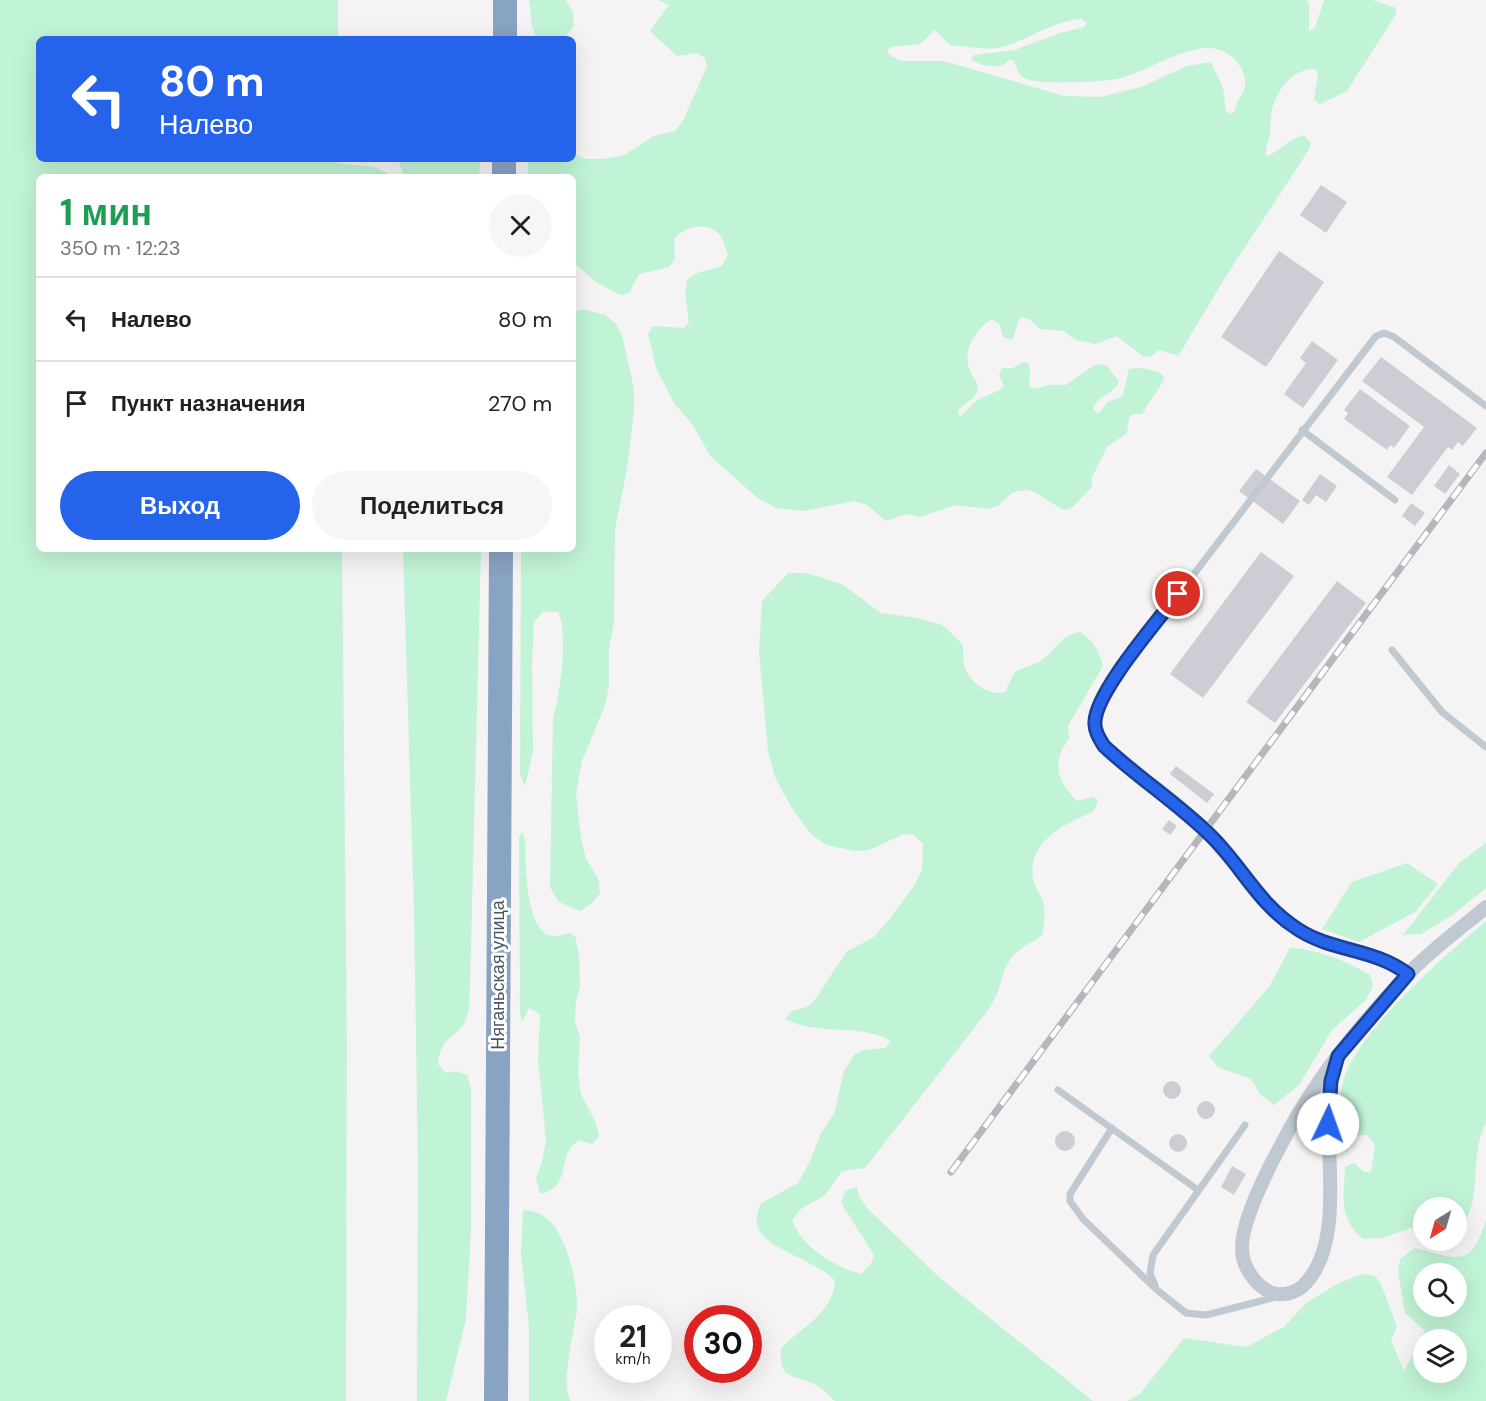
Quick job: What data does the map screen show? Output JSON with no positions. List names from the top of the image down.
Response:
{
  "streets": {
    "highway": ["Няганьская улица"]
  },
  "north": "bottom left",
  "page": {
    "turn": ["80 m", "Налево"],
    "heading": ["1 мин", "350 m · 12:23"],
    "list": [
      {
        "name": "Налево",
        "value": "80 m"
      },
      {
        "name": "Пункт назначения",
        "value": "270 m"
      }
    ],
    "buttons": ["Выход", "Поделиться"],
    "speed": "21 km/h",
    "limit": "30"
  }
}
